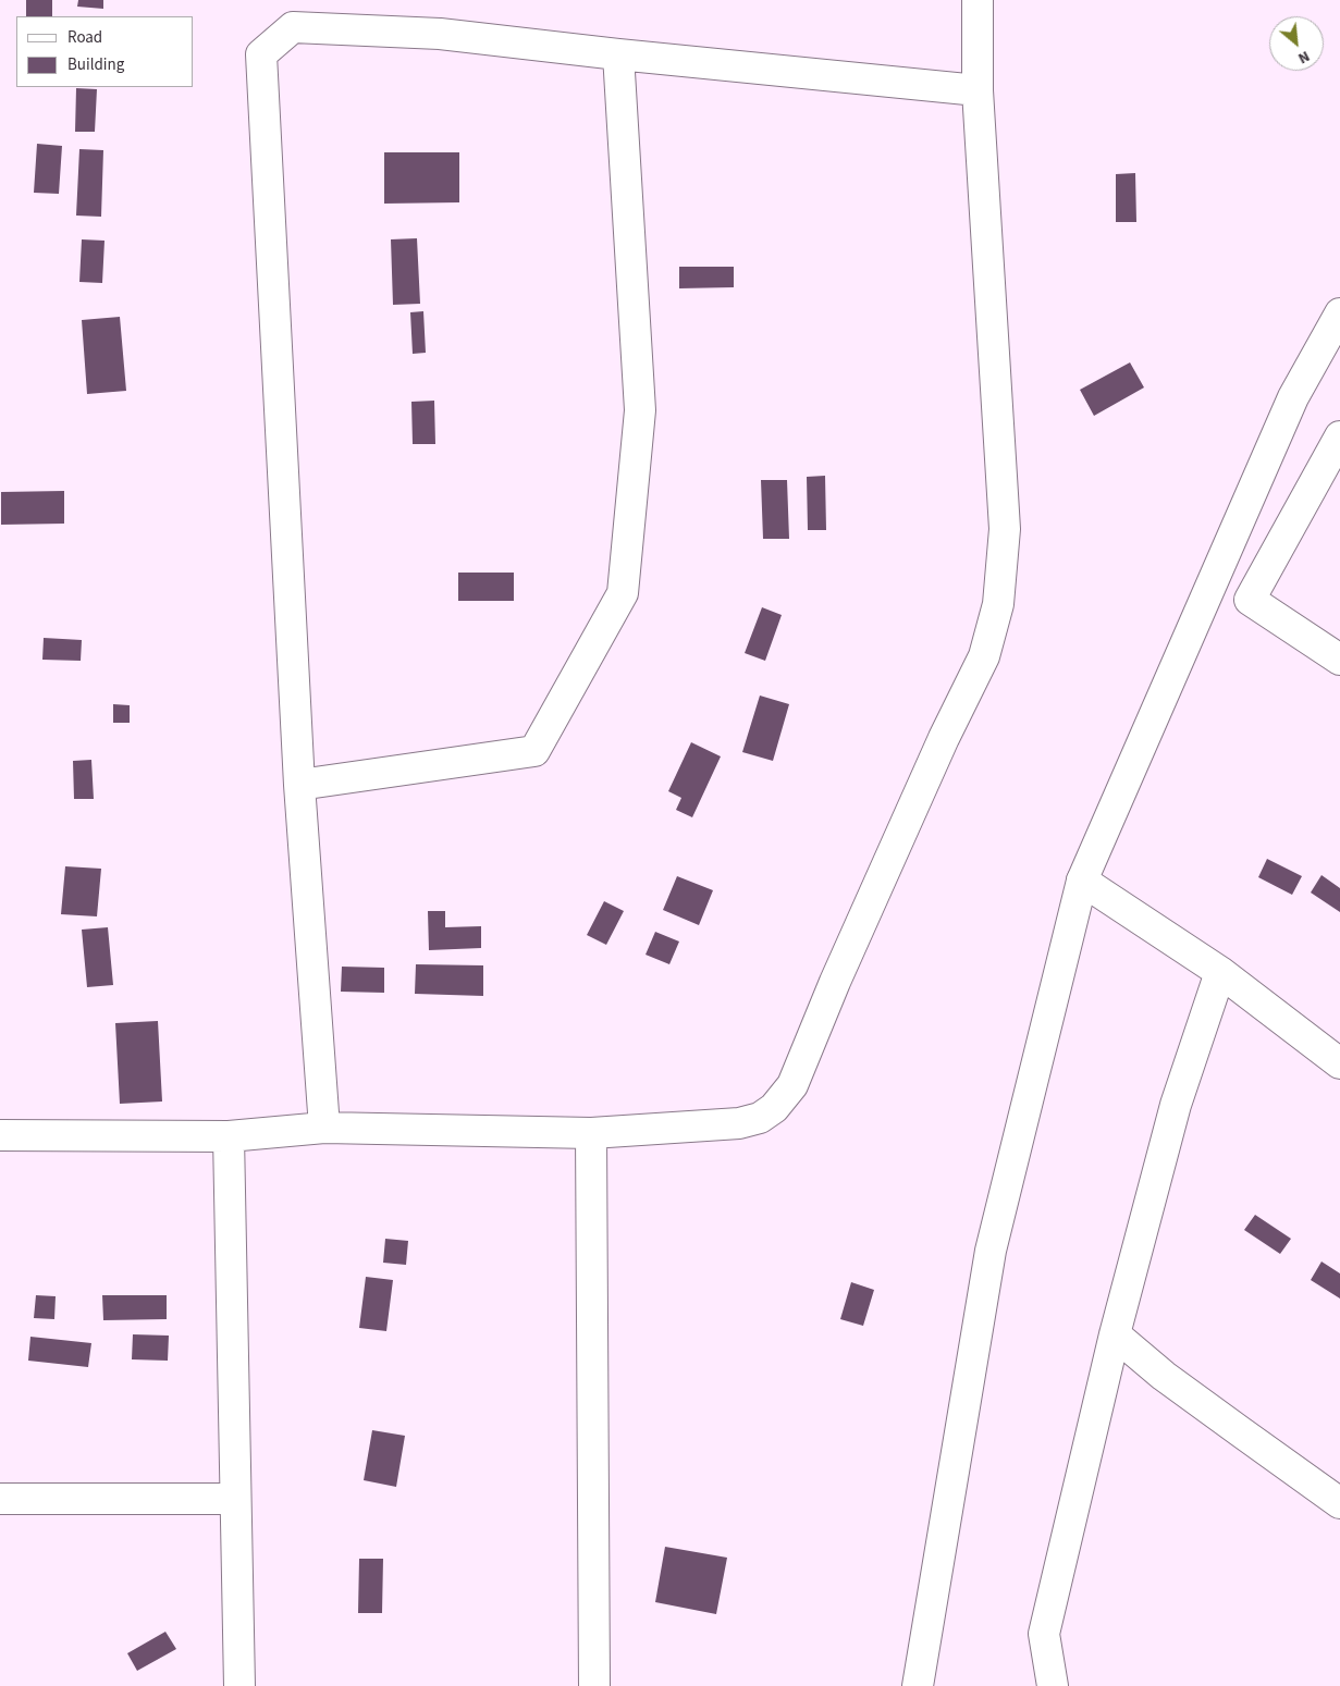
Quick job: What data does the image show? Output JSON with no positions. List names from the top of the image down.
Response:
{
  "legend": ["Road", "Building"],
  "north": "bottom right"
}
